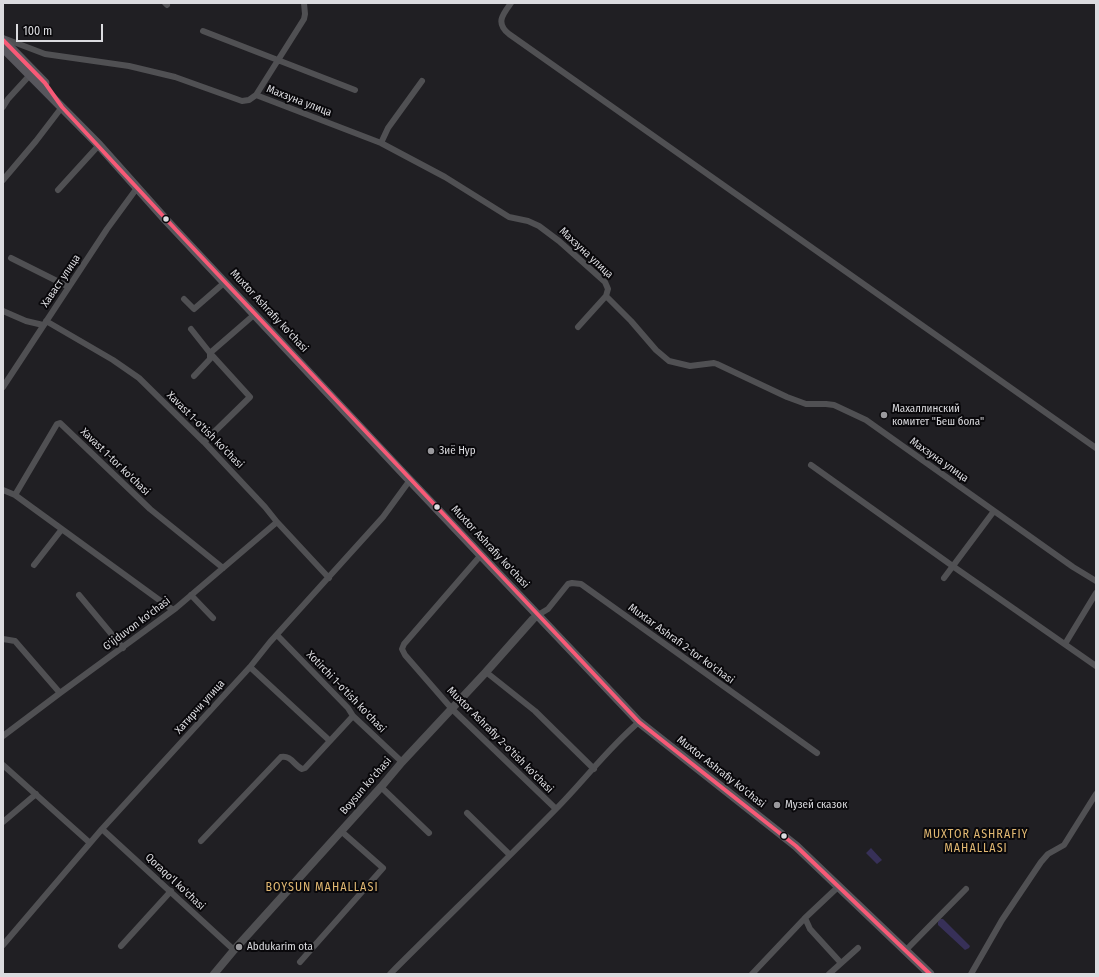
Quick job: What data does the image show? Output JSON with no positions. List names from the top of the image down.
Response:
{
  "streets": {
    "main road": ["Muxtor Ashrafiy ko'chasi"],
    "street": [
      "Махзуна улица",
      "Хаваст улица",
      "Xavast 1-o'tish ko'chasi",
      "Xavast 1-tor ko'chasi",
      "G'ijduvon ko'chasi",
      "Muxtar Ashrafi 2-tor ko'chasi",
      "Xotirchi 1-o'tish ko'chasi",
      "Хатирчи улица",
      "Muxtor Ashrafiy 2-o'tish ko'chasi",
      "Boysun ko'chasi",
      "Qoraqo'l ko'chasi"
    ]
  },
  "crossings": [
    ["Махзуна улица", "Muxtor Ashrafiy ko'chasi"],
    ["Хаваст улица", "Muxtor Ashrafiy ko'chasi"],
    ["Хаваст улица", "Xavast 1-o'tish ko'chasi"],
    ["Muxtor Ashrafiy ko'chasi", "Muxtar Ashrafi 2-tor ko'chasi"],
    ["Muxtor Ashrafiy ko'chasi", "Хатирчи улица"],
    ["Muxtor Ashrafiy ko'chasi", "Muxtor Ashrafiy 2-o'tish ko'chasi"],
    ["Muxtor Ashrafiy ko'chasi", "Boysun ko'chasi"],
    ["Xavast 1-o'tish ko'chasi", "G'ijduvon ko'chasi"],
    ["Xavast 1-o'tish ko'chasi", "Хатирчи улица"],
    ["Xavast 1-tor ko'chasi", "G'ijduvon ko'chasi"],
    ["Muxtar Ashrafi 2-tor ko'chasi", "Boysun ko'chasi"],
    ["Xotirchi 1-o'tish ko'chasi", "Хатирчи улица"],
    ["Xotirchi 1-o'tish ko'chasi", "Boysun ko'chasi"],
    ["Хатирчи улица", "Qoraqo'l ko'chasi"],
    ["Muxtor Ashrafiy 2-o'tish ko'chasi", "Boysun ko'chasi"],
    ["Boysun ko'chasi", "Qoraqo'l ko'chasi"]
  ],
  "districts": ["MUXTOR ASHRAFIY MAHALLASI", "BOYSUN MAHALLASI"],
  "places": [
    "Махаллинский комитет \"Беш бола\"",
    "Зиё Нур",
    "Музей сказок",
    "Abdukarim ota"
  ],
  "scale_bar": "100 m"
}
